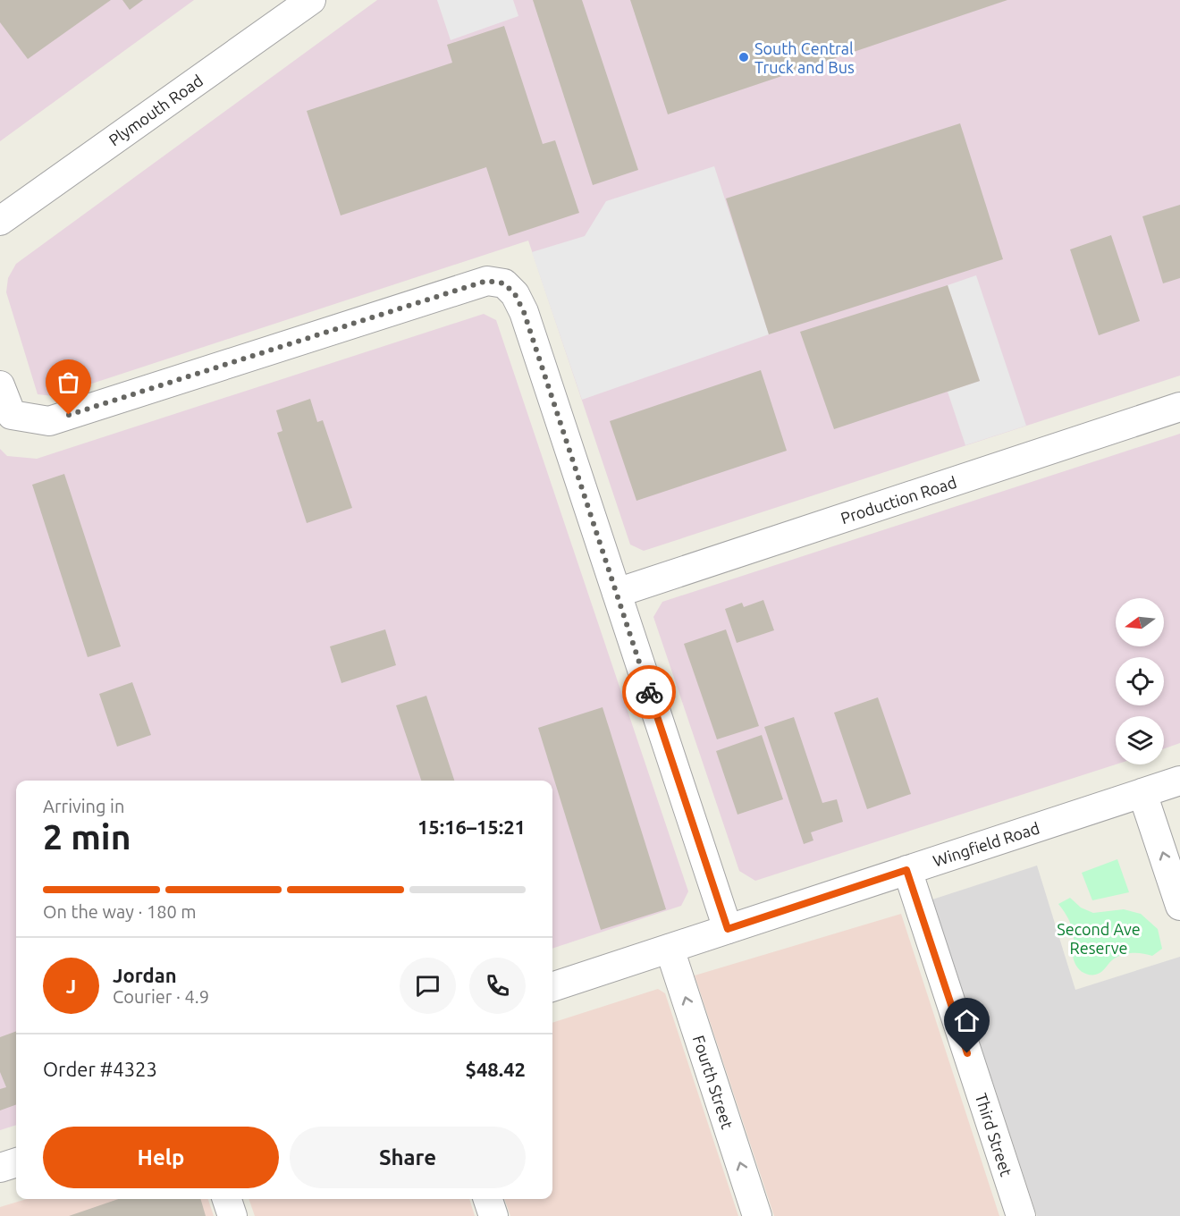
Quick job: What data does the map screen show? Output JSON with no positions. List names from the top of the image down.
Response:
{
  "streets": {
    "street": [
      "Plymouth Road",
      "Production Road",
      "Wingfield Road",
      "Fourth Street",
      "Third Street"
    ]
  },
  "crossings": [
    ["Wingfield Road", "Fourth Street"],
    ["Wingfield Road", "Third Street"]
  ],
  "one_way": ["Fourth Street"],
  "parks": ["Second Ave Reserve"],
  "places": ["South Central Truck and Bus"],
  "north": "left",
  "page": {
    "heading": ["2 min", "Arriving in", "15:16–15:21"],
    "panel": [
      "Jordan",
      "Courier · 4.9",
      "Order #4323",
      "$48.42"
    ],
    "bar": "On the way · 180 m",
    "round": "J",
    "buttons": ["Help", "Share"]
  }
}
